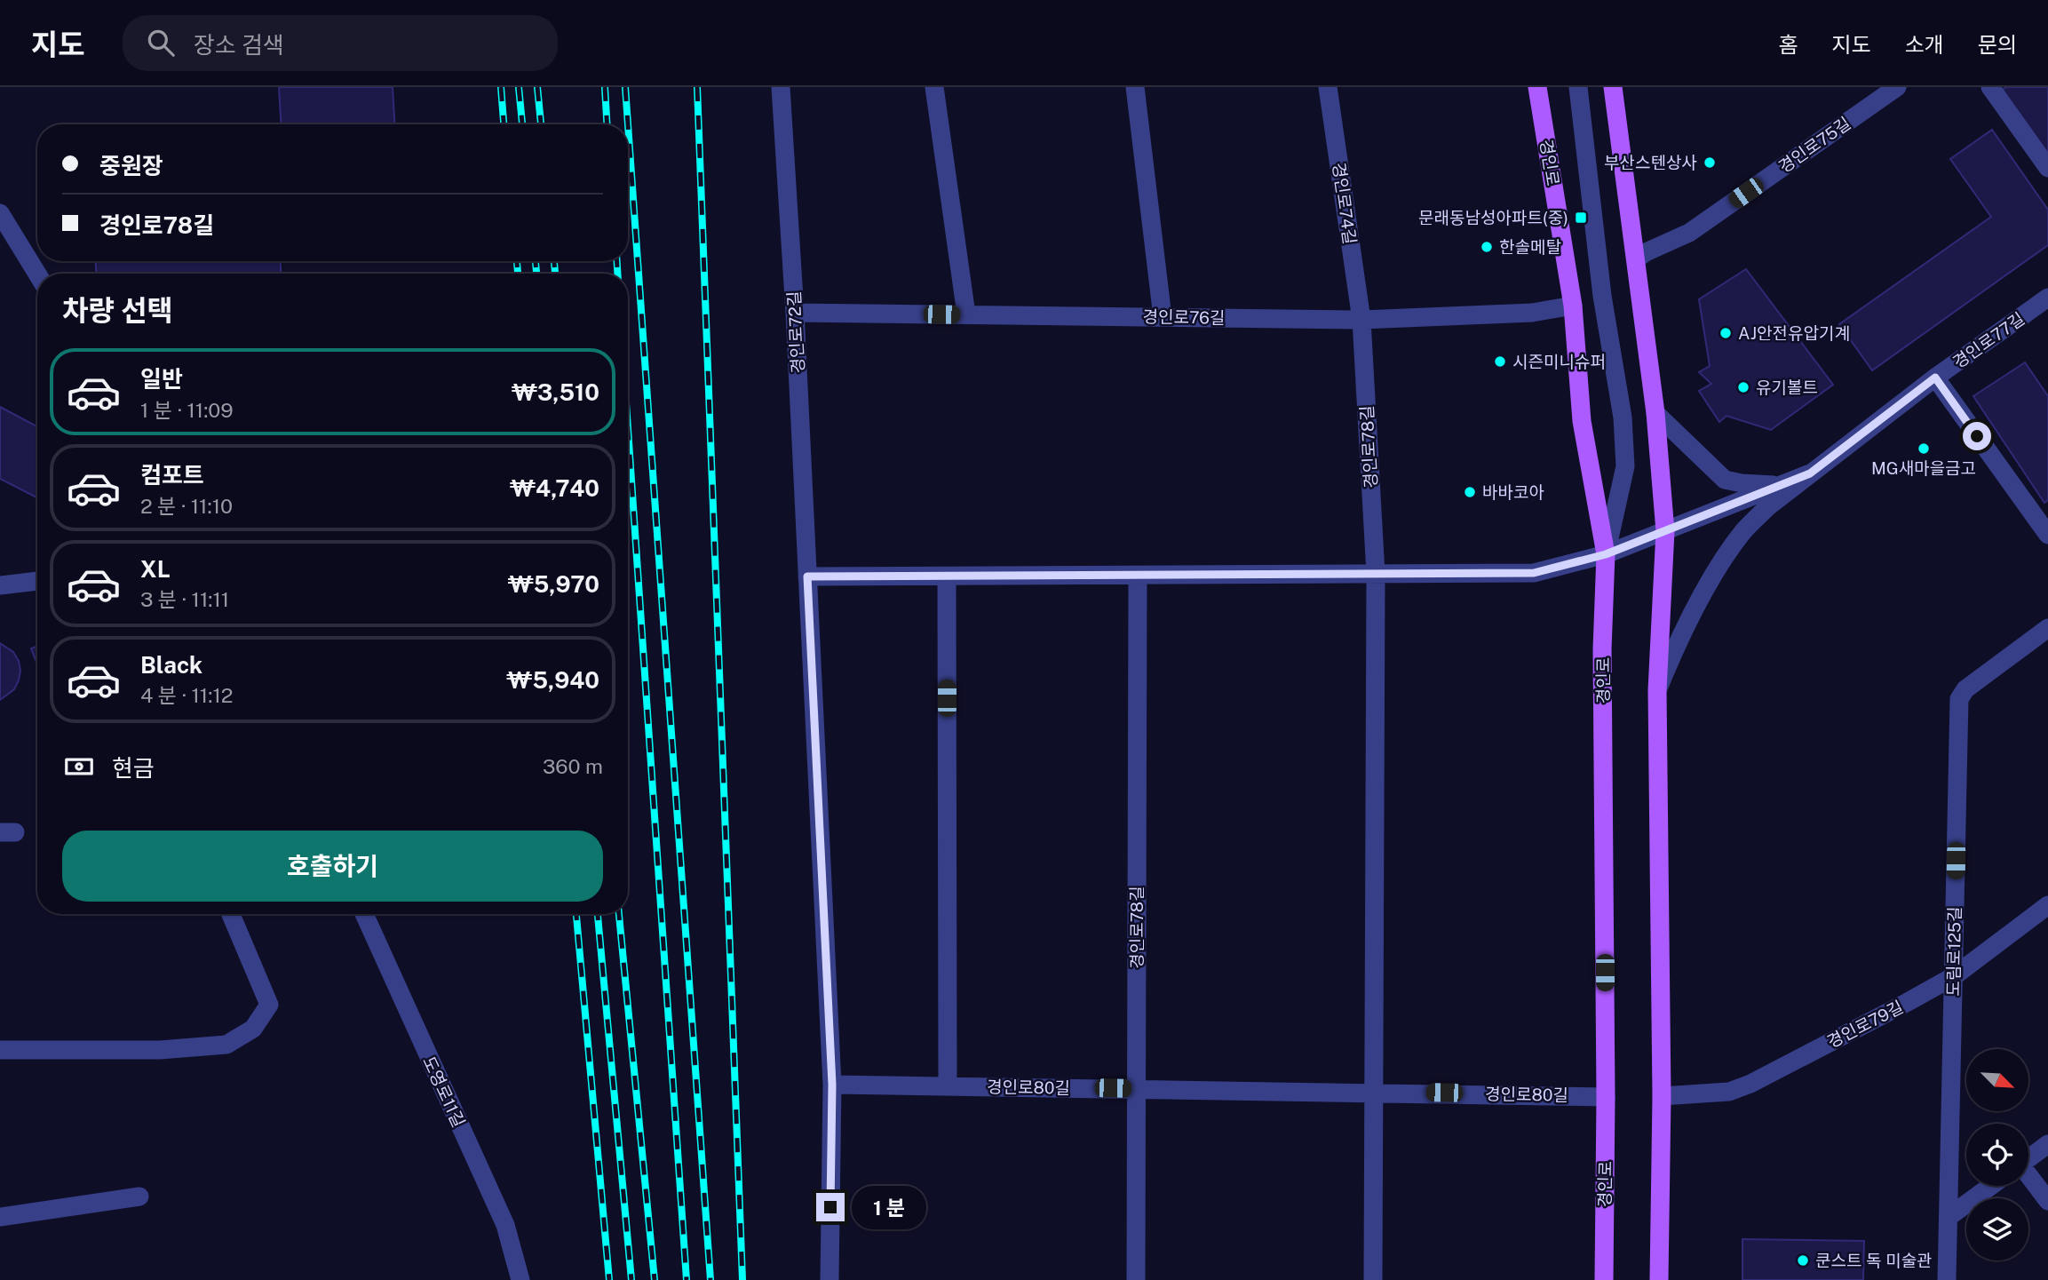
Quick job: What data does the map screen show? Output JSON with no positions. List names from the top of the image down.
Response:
{
  "streets": {
    "main road": ["경인로"],
    "street": [
      "경인로75길",
      "경인로74길",
      "경인로76길",
      "경인로72길",
      "경인로77길",
      "경인로78길",
      "도림로125길",
      "경인로79길",
      "경인로80길",
      "도영로11길"
    ]
  },
  "crossings": [
    ["경인로", "경인로76길"],
    ["경인로", "경인로80길"],
    ["경인로74길", "경인로76길"],
    ["경인로74길", "경인로78길"],
    ["경인로76길", "경인로72길"],
    ["경인로76길", "경인로78길"],
    ["경인로78길", "경인로80길"],
    ["도림로125길", "경인로79길"]
  ],
  "places": {
    "other": [
      "부산스텐상사",
      "한솔메탈",
      "AJ안전유압기계",
      "시즌미니슈퍼",
      "유기볼트",
      "MG새마을금고",
      "바바코아",
      "쿤스트 독 미술관"
    ],
    "transit": ["문래동남성아파트(중)"]
  },
  "north": "bottom right",
  "page": {
    "header": "지도",
    "search": "장소 검색",
    "nav": [
      "홈",
      "지도",
      "소개",
      "문의"
    ],
    "banner": ["중원장", "경인로78길"],
    "heading": "차량 선택",
    "list": [
      {
        "name": "일반",
        "note": "1 분 · 11:09",
        "value": "₩3,510"
      },
      {
        "name": "컴포트",
        "note": "2 분 · 11:10",
        "value": "₩4,740"
      },
      {
        "name": "XL",
        "note": "3 분 · 11:11",
        "value": "₩5,970"
      },
      {
        "name": "Black",
        "note": "4 분 · 11:12",
        "value": "₩5,940"
      }
    ],
    "pay": ["현금", "360 m"],
    "buttons": "호출하기",
    "bubble": "1 분"
  }
}
